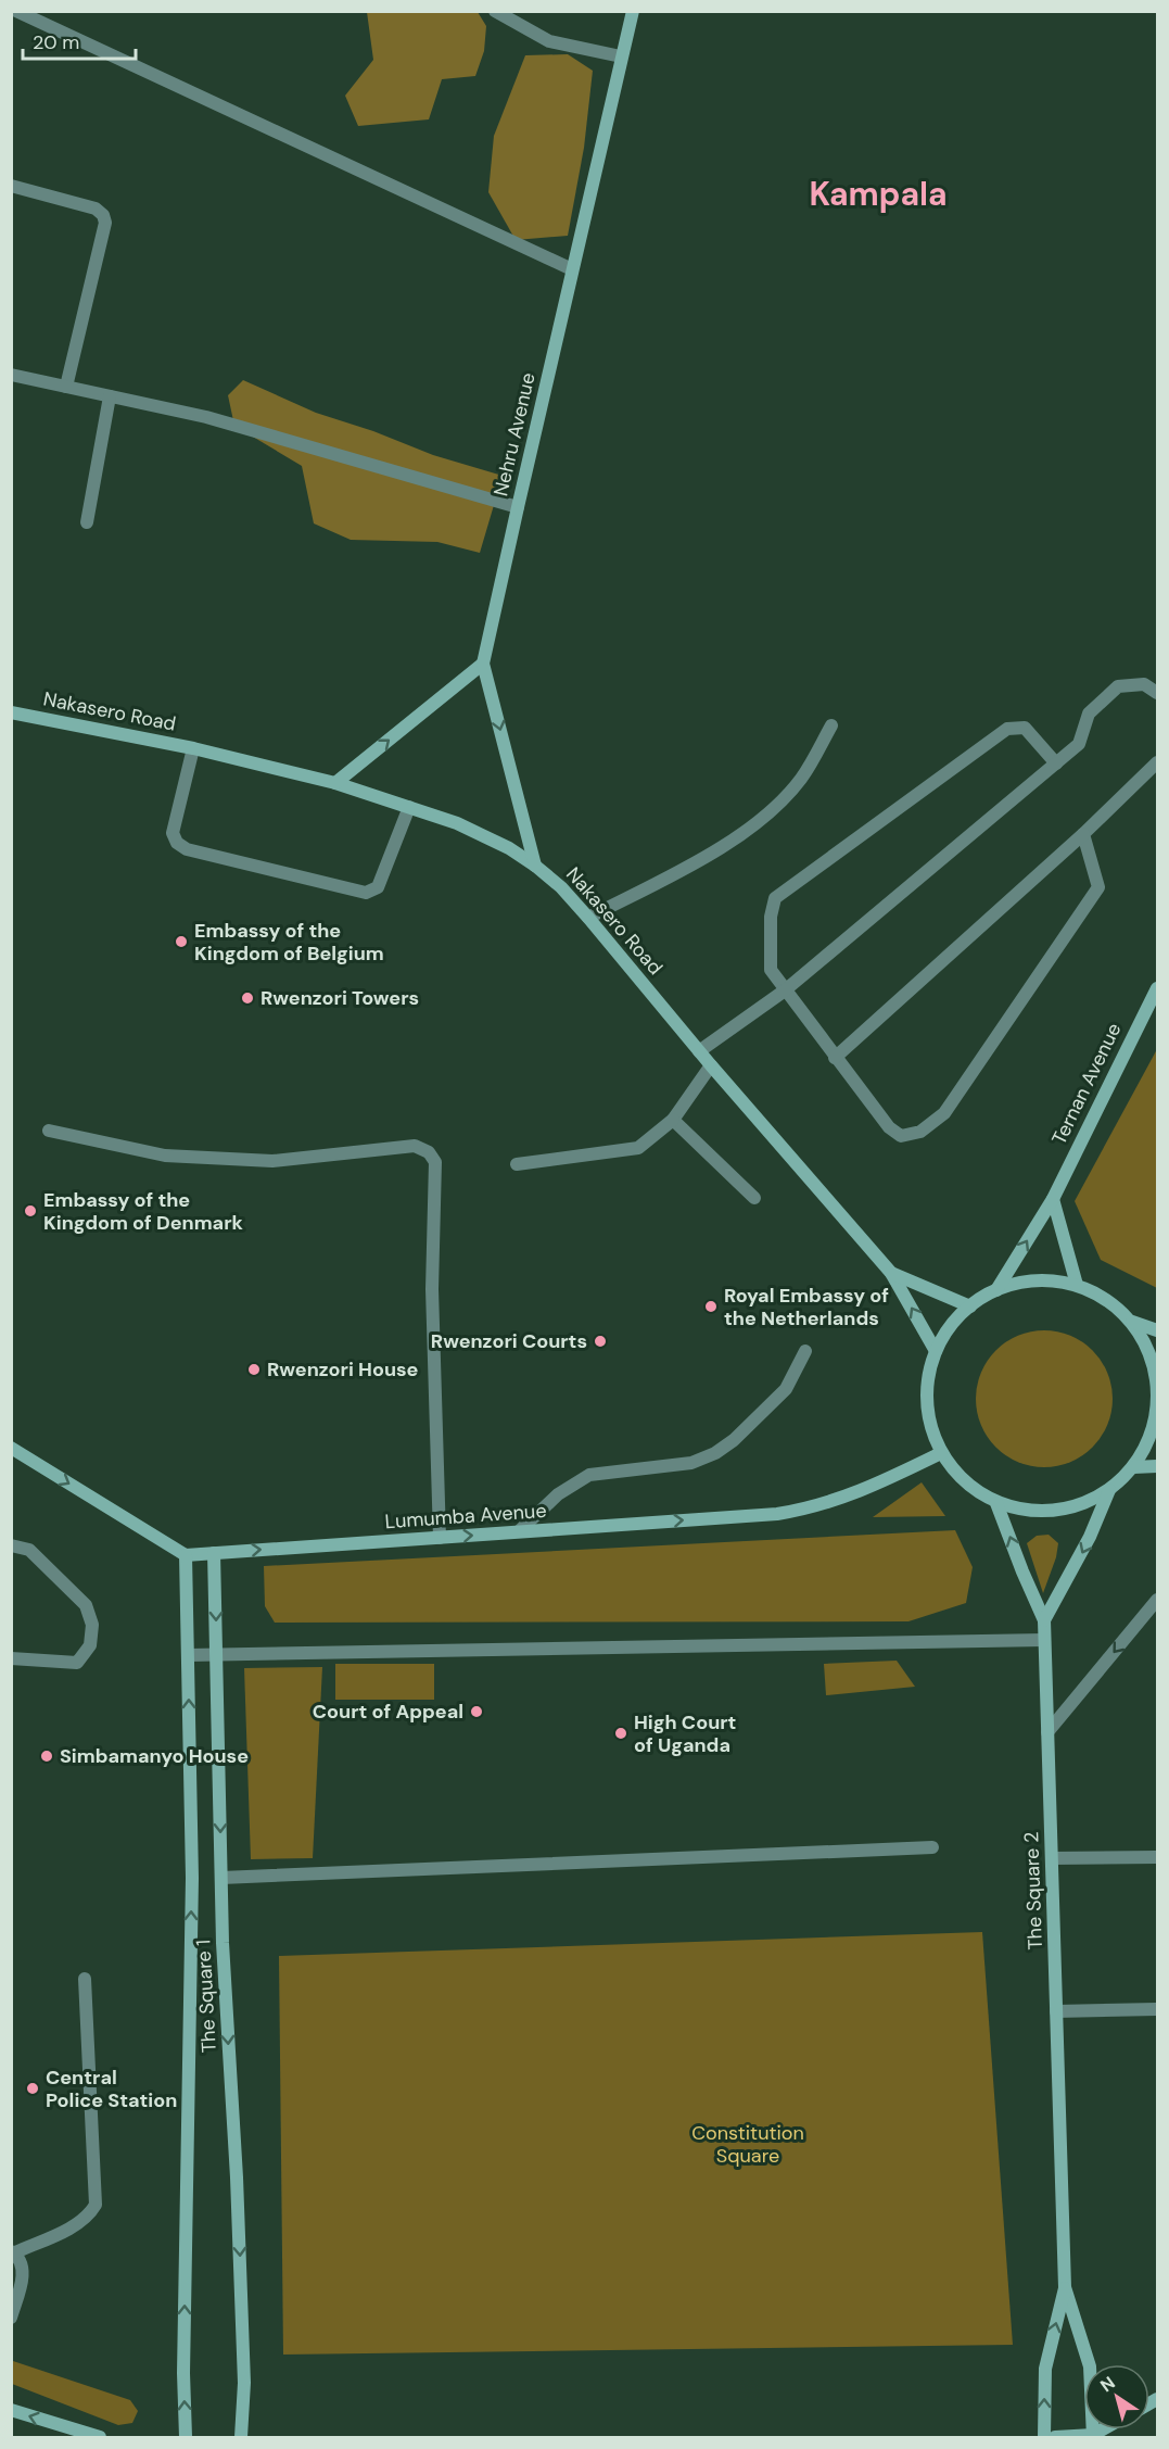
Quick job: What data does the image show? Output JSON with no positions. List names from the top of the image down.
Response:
{
  "streets": {
    "main road": [
      "Nehru Avenue",
      "Nakasero Road",
      "Ternan Avenue",
      "Lumumba Avenue",
      "The Square 2",
      "The Square 1"
    ]
  },
  "crossings": [
    ["Nehru Avenue", "Nakasero Road"],
    ["Nakasero Road", "Ternan Avenue"],
    ["Nakasero Road", "Lumumba Avenue"],
    ["Nakasero Road", "The Square 2"],
    ["Ternan Avenue", "Lumumba Avenue"],
    ["Ternan Avenue", "The Square 2"],
    ["Lumumba Avenue", "The Square 2"],
    ["Lumumba Avenue", "The Square 1"]
  ],
  "one_way": ["Lumumba Avenue"],
  "districts": ["Kampala"],
  "parks": ["Constitution Square"],
  "places": [
    "Embassy of the Kingdom of Belgium",
    "Rwenzori Towers",
    "Embassy of the Kingdom of Denmark",
    "Royal Embassy of the Netherlands",
    "Rwenzori Courts",
    "Rwenzori House",
    "Court of Appeal",
    "High Court of Uganda",
    "Simbamanyo House",
    "Central Police Station"
  ],
  "scale_bar": "20 m",
  "north": "top left"
}
